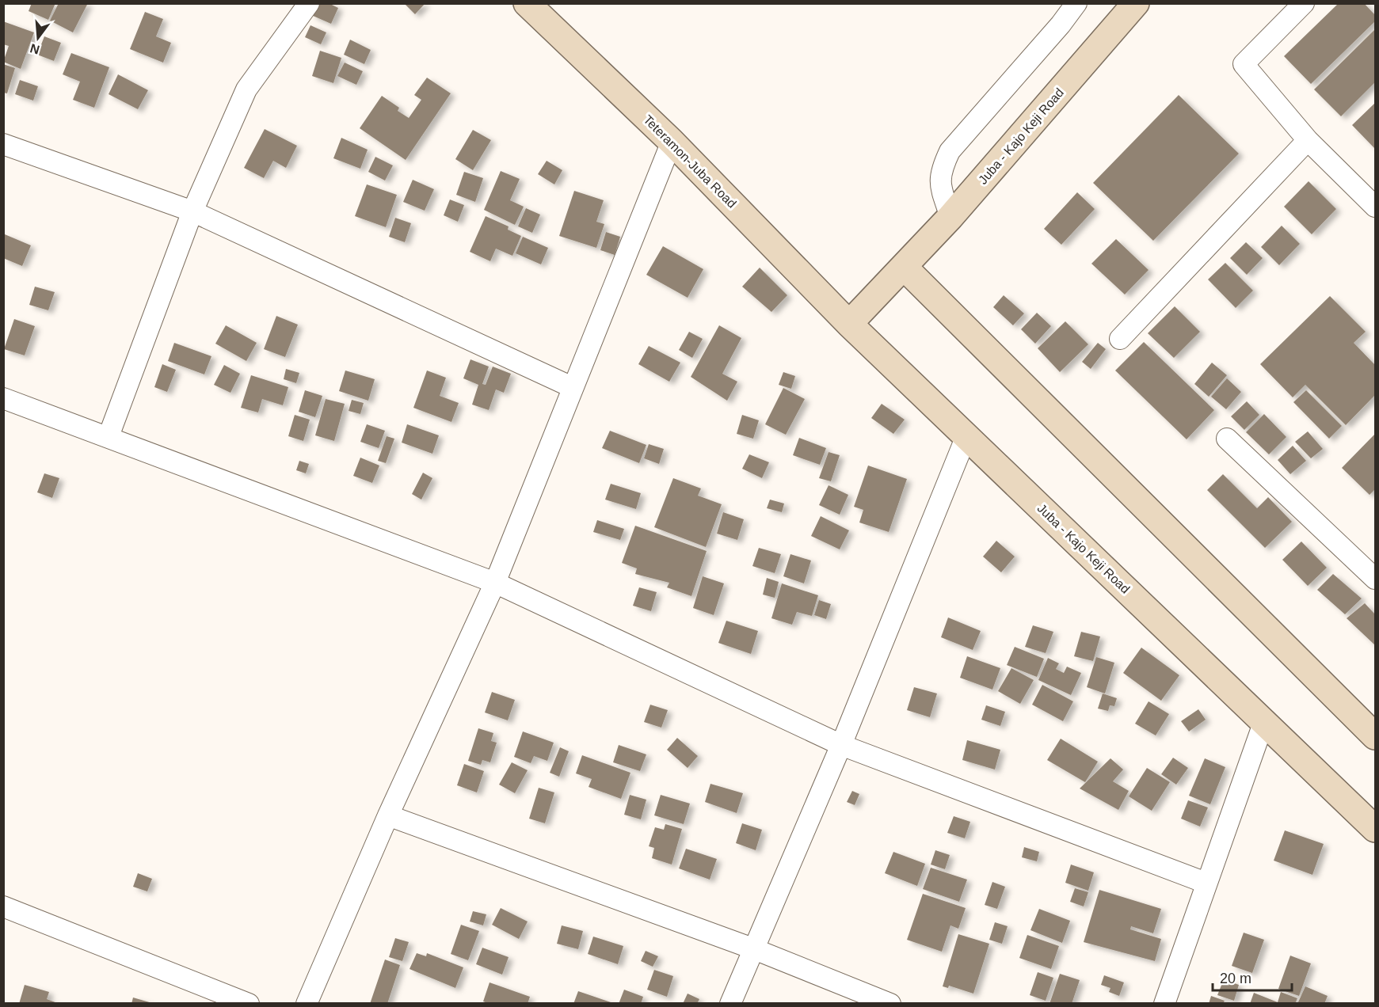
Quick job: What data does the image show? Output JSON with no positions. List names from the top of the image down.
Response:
{
  "streets": {
    "main road": ["Juba - Kajo Keji Road", "Teteramon-Juba Road"]
  },
  "crossings": [
    ["Juba - Kajo Keji Road", "Teteramon-Juba Road"]
  ],
  "scale_bar": "20 m",
  "north": "bottom"
}
